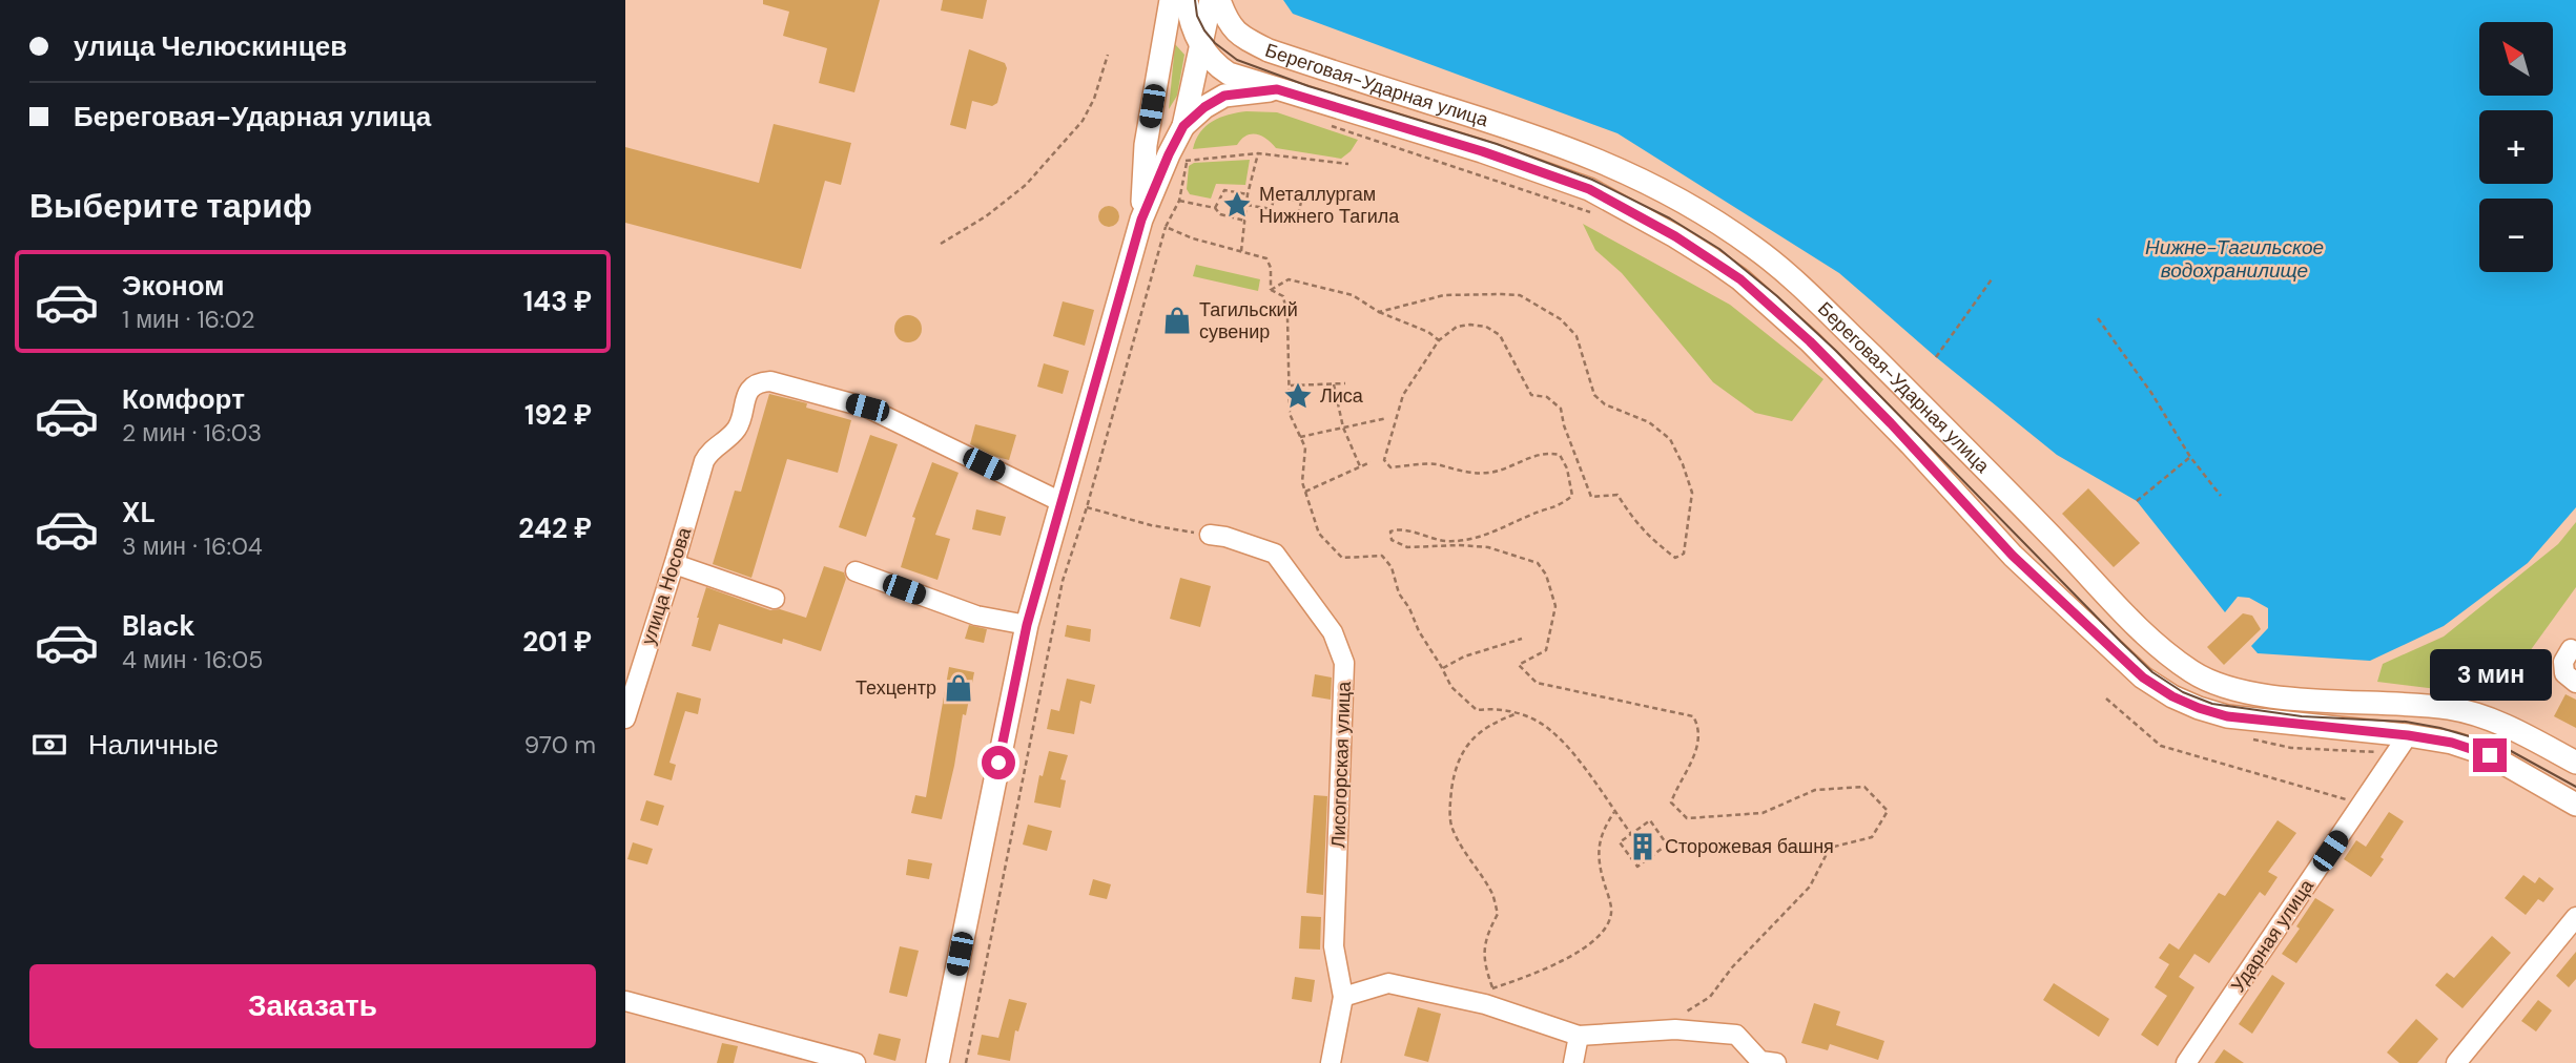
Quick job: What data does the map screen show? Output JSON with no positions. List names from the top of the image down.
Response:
{
  "streets": {
    "main road": ["Береговая-Ударная улица"],
    "street": ["улица Носова", "Лисогорская улица", "Ударная улица"]
  },
  "crossings": [
    ["Береговая-Ударная улица", "Ударная улица"]
  ],
  "water": ["Нижне-Тагильское водохранилище"],
  "places": {
    "place": ["Металлургам Нижнего Тагила", "Лиса"],
    "shop": ["Тагильский сувенир", "Техцентр"],
    "building": ["Сторожевая башня"]
  },
  "north": "top left",
  "page": {
    "banner": ["улица Челюскинцев", "Береговая-Ударная улица"],
    "map_buttons": ["+", "−"],
    "heading": "Выберите тариф",
    "list": [
      {
        "name": "Эконом",
        "note": "1 мин · 16:02",
        "value": "143 ₽"
      },
      {
        "name": "Комфорт",
        "note": "2 мин · 16:03",
        "value": "192 ₽"
      },
      {
        "name": "XL",
        "note": "3 мин · 16:04",
        "value": "242 ₽"
      },
      {
        "name": "Black",
        "note": "4 мин · 16:05",
        "value": "201 ₽"
      }
    ],
    "bubble": "3 мин",
    "pay": ["Наличные", "970 m"],
    "buttons": "Заказать"
  }
}
